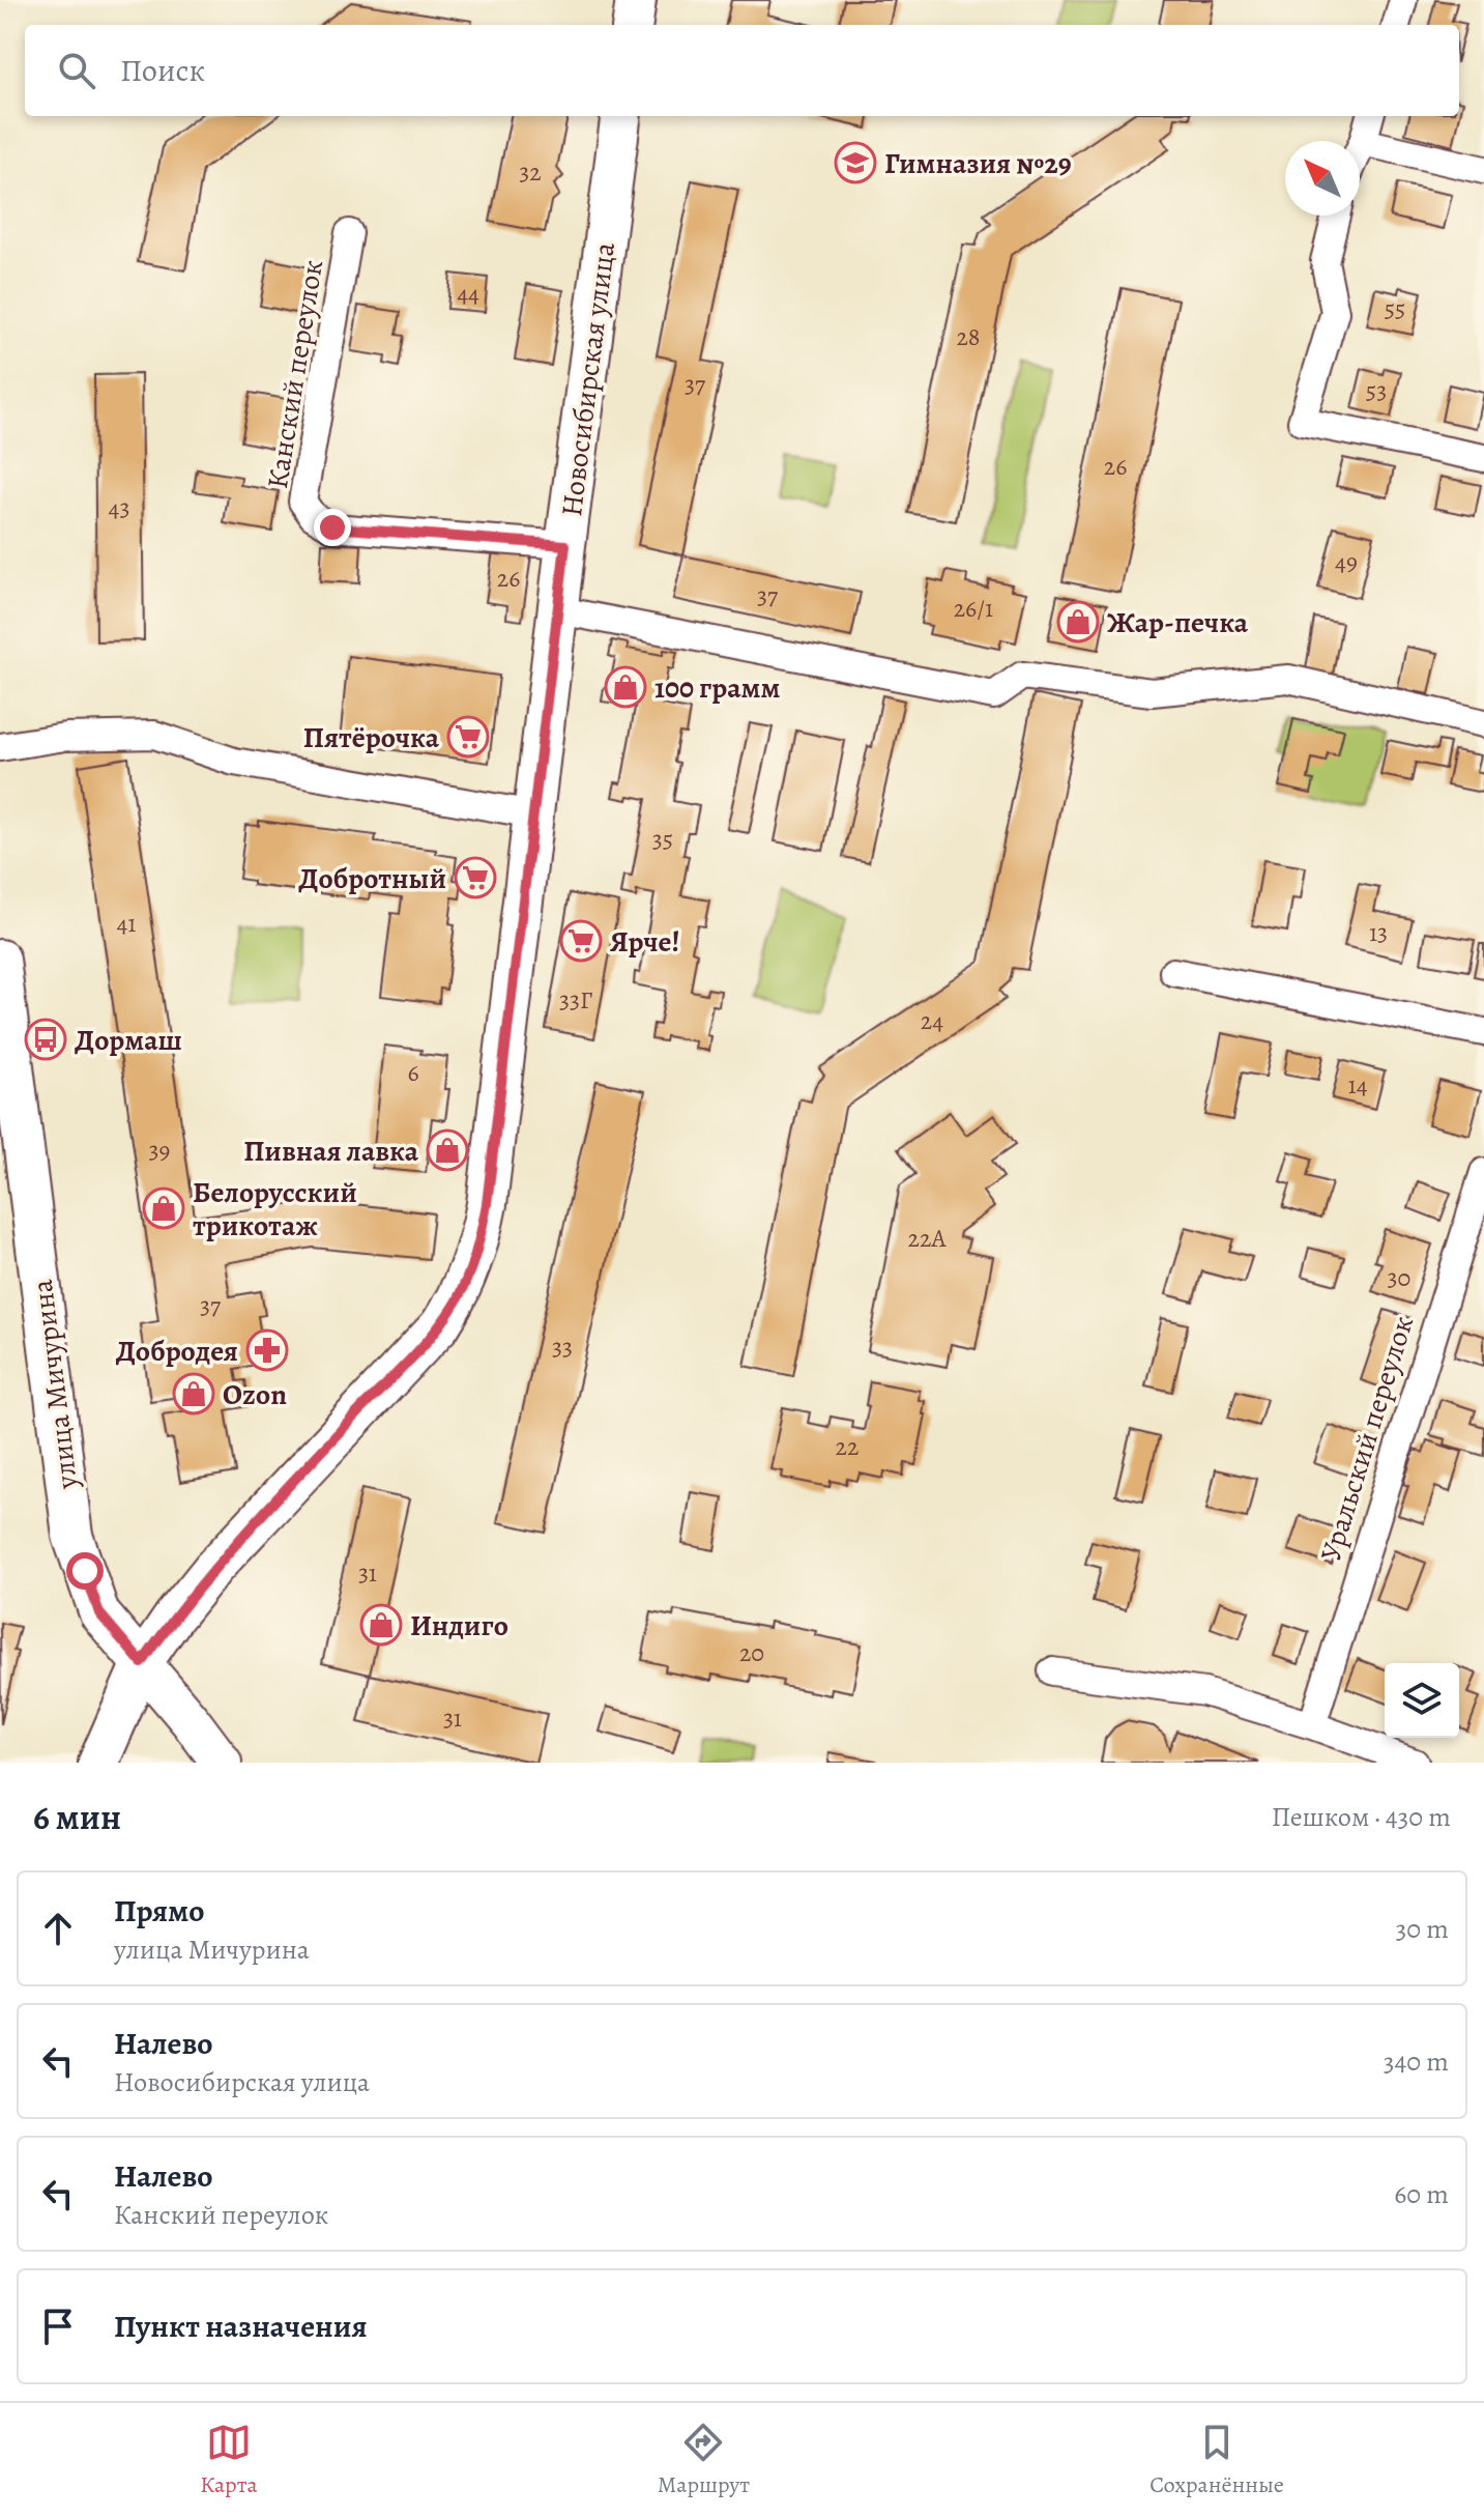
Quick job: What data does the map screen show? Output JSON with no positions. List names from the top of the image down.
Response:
{
  "streets": {
    "street": [
      "Канский переулок",
      "Новосибирская улица",
      "улица Мичурина",
      "Уральский переулок"
    ]
  },
  "crossings": [
    ["Канский переулок", "Новосибирская улица"],
    ["Новосибирская улица", "улица Мичурина"]
  ],
  "places": {
    "school or university": ["Гимназия №29"],
    "shop": [
      "Жар-печка",
      "100 грамм",
      "Пивная лавка",
      "Белорусский трикотаж",
      "Ozon",
      "Индиго"
    ],
    "supermarket": ["Пятёрочка", "Добротный", "Ярче!"],
    "bus stop": ["Дормаш"],
    "pharmacy": ["Добродея"]
  },
  "house_numbers": [
    "32",
    "44",
    "55",
    "28",
    "37",
    "53",
    "26",
    "43",
    "49",
    "26",
    "37",
    "26/1",
    "35",
    "41",
    "13",
    "33Г",
    "24",
    "6",
    "14",
    "39",
    "22А",
    "30",
    "37",
    "33",
    "22",
    "31",
    "20",
    "31"
  ],
  "north": "top left",
  "page": {
    "search": "Поиск",
    "heading": ["6 мин", "Пешком · 430 m"],
    "list": [
      ["Прямо", "улица Мичурина", "30 m"],
      ["Налево", "Новосибирская улица", "340 m"],
      ["Налево", "Канский переулок", "60 m"],
      "Пункт назначения"
    ],
    "nav": ["Карта", "Маршрут", "Сохранённые"]
  }
}
